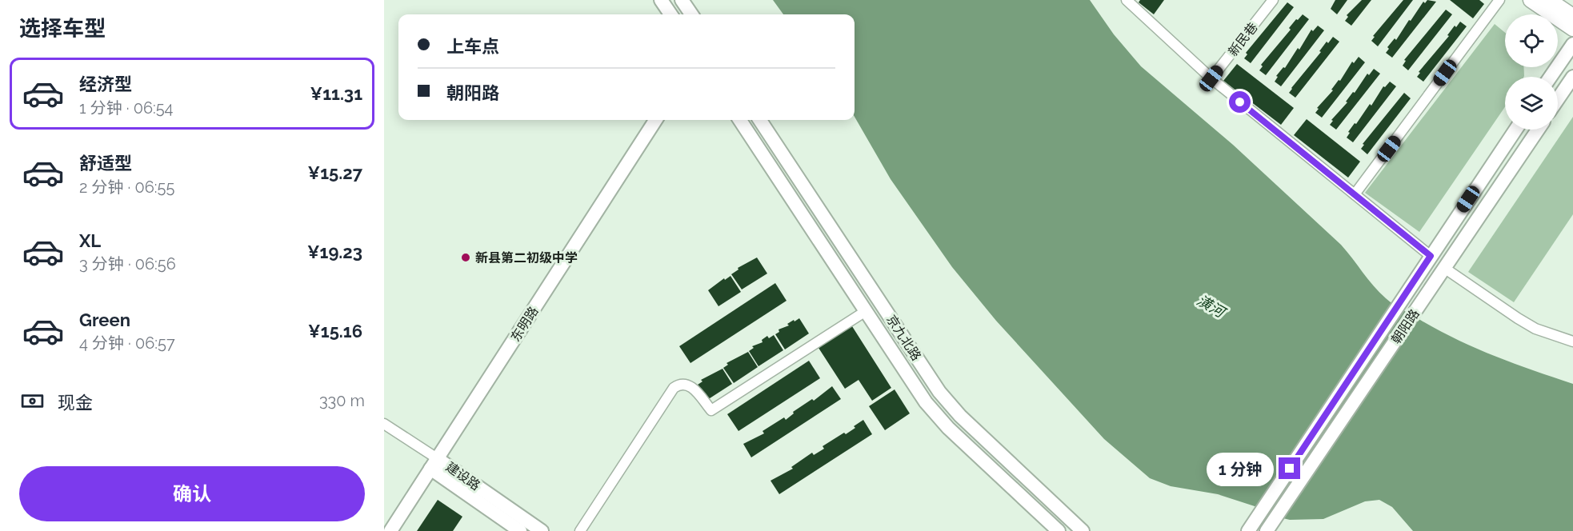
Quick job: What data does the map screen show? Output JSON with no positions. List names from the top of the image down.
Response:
{
  "streets": {
    "main road": [
      "东明路",
      "朝阳路",
      "京九北路",
      "建设路"
    ],
    "street": ["新民巷"]
  },
  "crossings": [
    ["东明路", "建设路"]
  ],
  "water": ["潢河"],
  "places": ["新县第二初级中学"],
  "page": {
    "heading": "选择车型",
    "banner": ["上车点", "朝阳路"],
    "list": [
      {
        "name": "经济型",
        "note": "1 分钟 · 06:54",
        "value": "¥11.31"
      },
      {
        "name": "舒适型",
        "note": "2 分钟 · 06:55",
        "value": "¥15.27"
      },
      {
        "name": "XL",
        "note": "3 分钟 · 06:56",
        "value": "¥19.23"
      },
      {
        "name": "Green",
        "note": "4 分钟 · 06:57",
        "value": "¥15.16"
      }
    ],
    "pay": ["现金", "330 m"],
    "bubble": "1 分钟",
    "buttons": "确认"
  }
}
